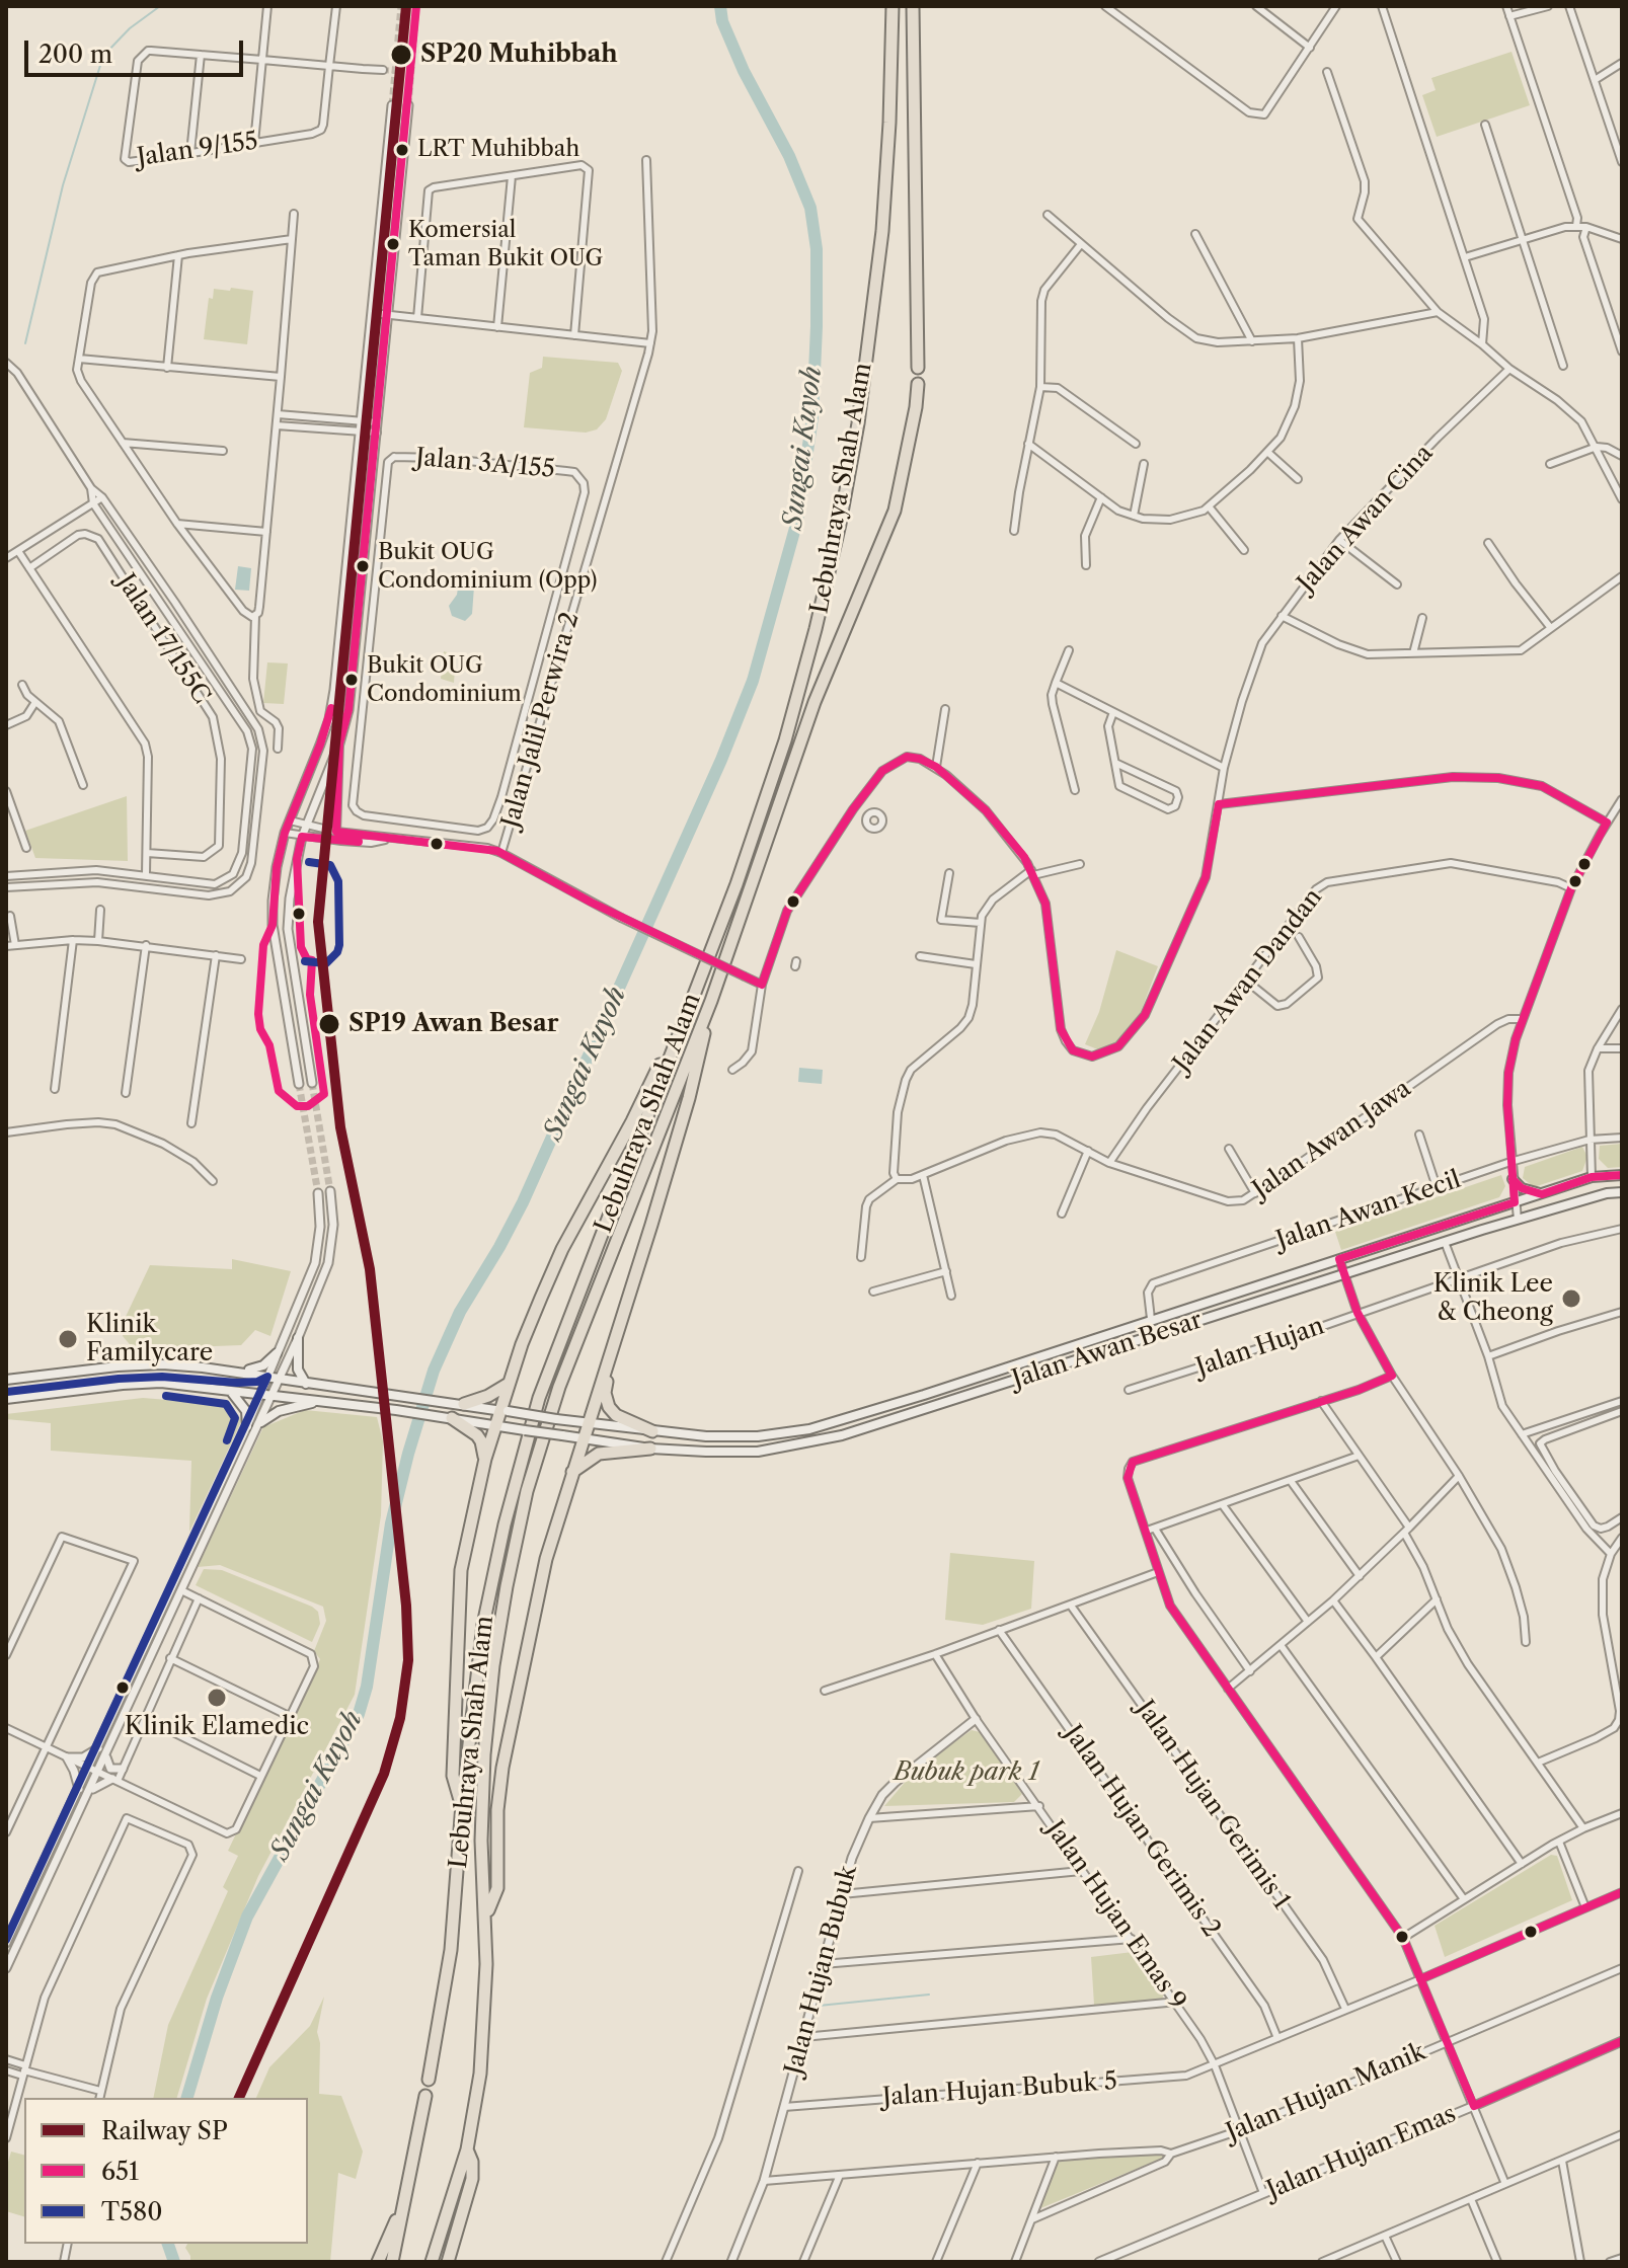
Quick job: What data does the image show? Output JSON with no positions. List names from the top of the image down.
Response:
{
  "streets": {
    "highway": ["Lebuhraya Shah Alam"],
    "main road": ["Jalan Awan Besar"],
    "street": [
      "Jalan 9/155",
      "Jalan 3A/155",
      "Jalan Awan Cina",
      "Jalan 17/155C",
      "Jalan Jalil Perwira 2",
      "Jalan Awan Dandan",
      "Jalan Awan Jawa",
      "Jalan Awan Kecil",
      "Jalan Hujan",
      "Jalan Hujan Gerimis 1",
      "Jalan Hujan Gerimis 2",
      "Jalan Hujan Emas 9",
      "Jalan Hujan Bubuk",
      "Jalan Hujan Bubuk 5",
      "Jalan Hujan Manik",
      "Jalan Hujan Emas"
    ]
  },
  "crossings": [
    ["Jalan Awan Dandan", "Jalan Awan Jawa"],
    ["Jalan Awan Kecil", "Jalan Awan Besar"],
    ["Jalan Hujan Gerimis 1", "Jalan Hujan Bubuk 5"],
    ["Jalan Hujan Gerimis 2", "Jalan Hujan Bubuk 5"],
    ["Jalan Hujan Emas 9", "Jalan Hujan Bubuk"],
    ["Jalan Hujan Emas 9", "Jalan Hujan Bubuk 5"],
    ["Jalan Hujan Emas 9", "Jalan Hujan Manik"],
    ["Jalan Hujan Emas 9", "Jalan Hujan Emas"],
    ["Jalan Hujan Bubuk", "Jalan Hujan Bubuk 5"]
  ],
  "water": ["Sungai Kuyoh"],
  "parks": ["Bubuk park 1"],
  "places": [
    "SP20 Muhibbah",
    "LRT Muhibbah",
    "Komersial Taman Bukit OUG",
    "Bukit OUG Condominium (Opp)",
    "Bukit OUG Condominium",
    "SP19 Awan Besar",
    "Klinik Lee & Cheong",
    "Klinik Familycare",
    "Klinik Elamedic"
  ],
  "lines": ["rail line SP", "transit line 651", "transit line T580"],
  "legend": ["Railway SP", "651", "T580"],
  "scale_bar": "200 m"
}
